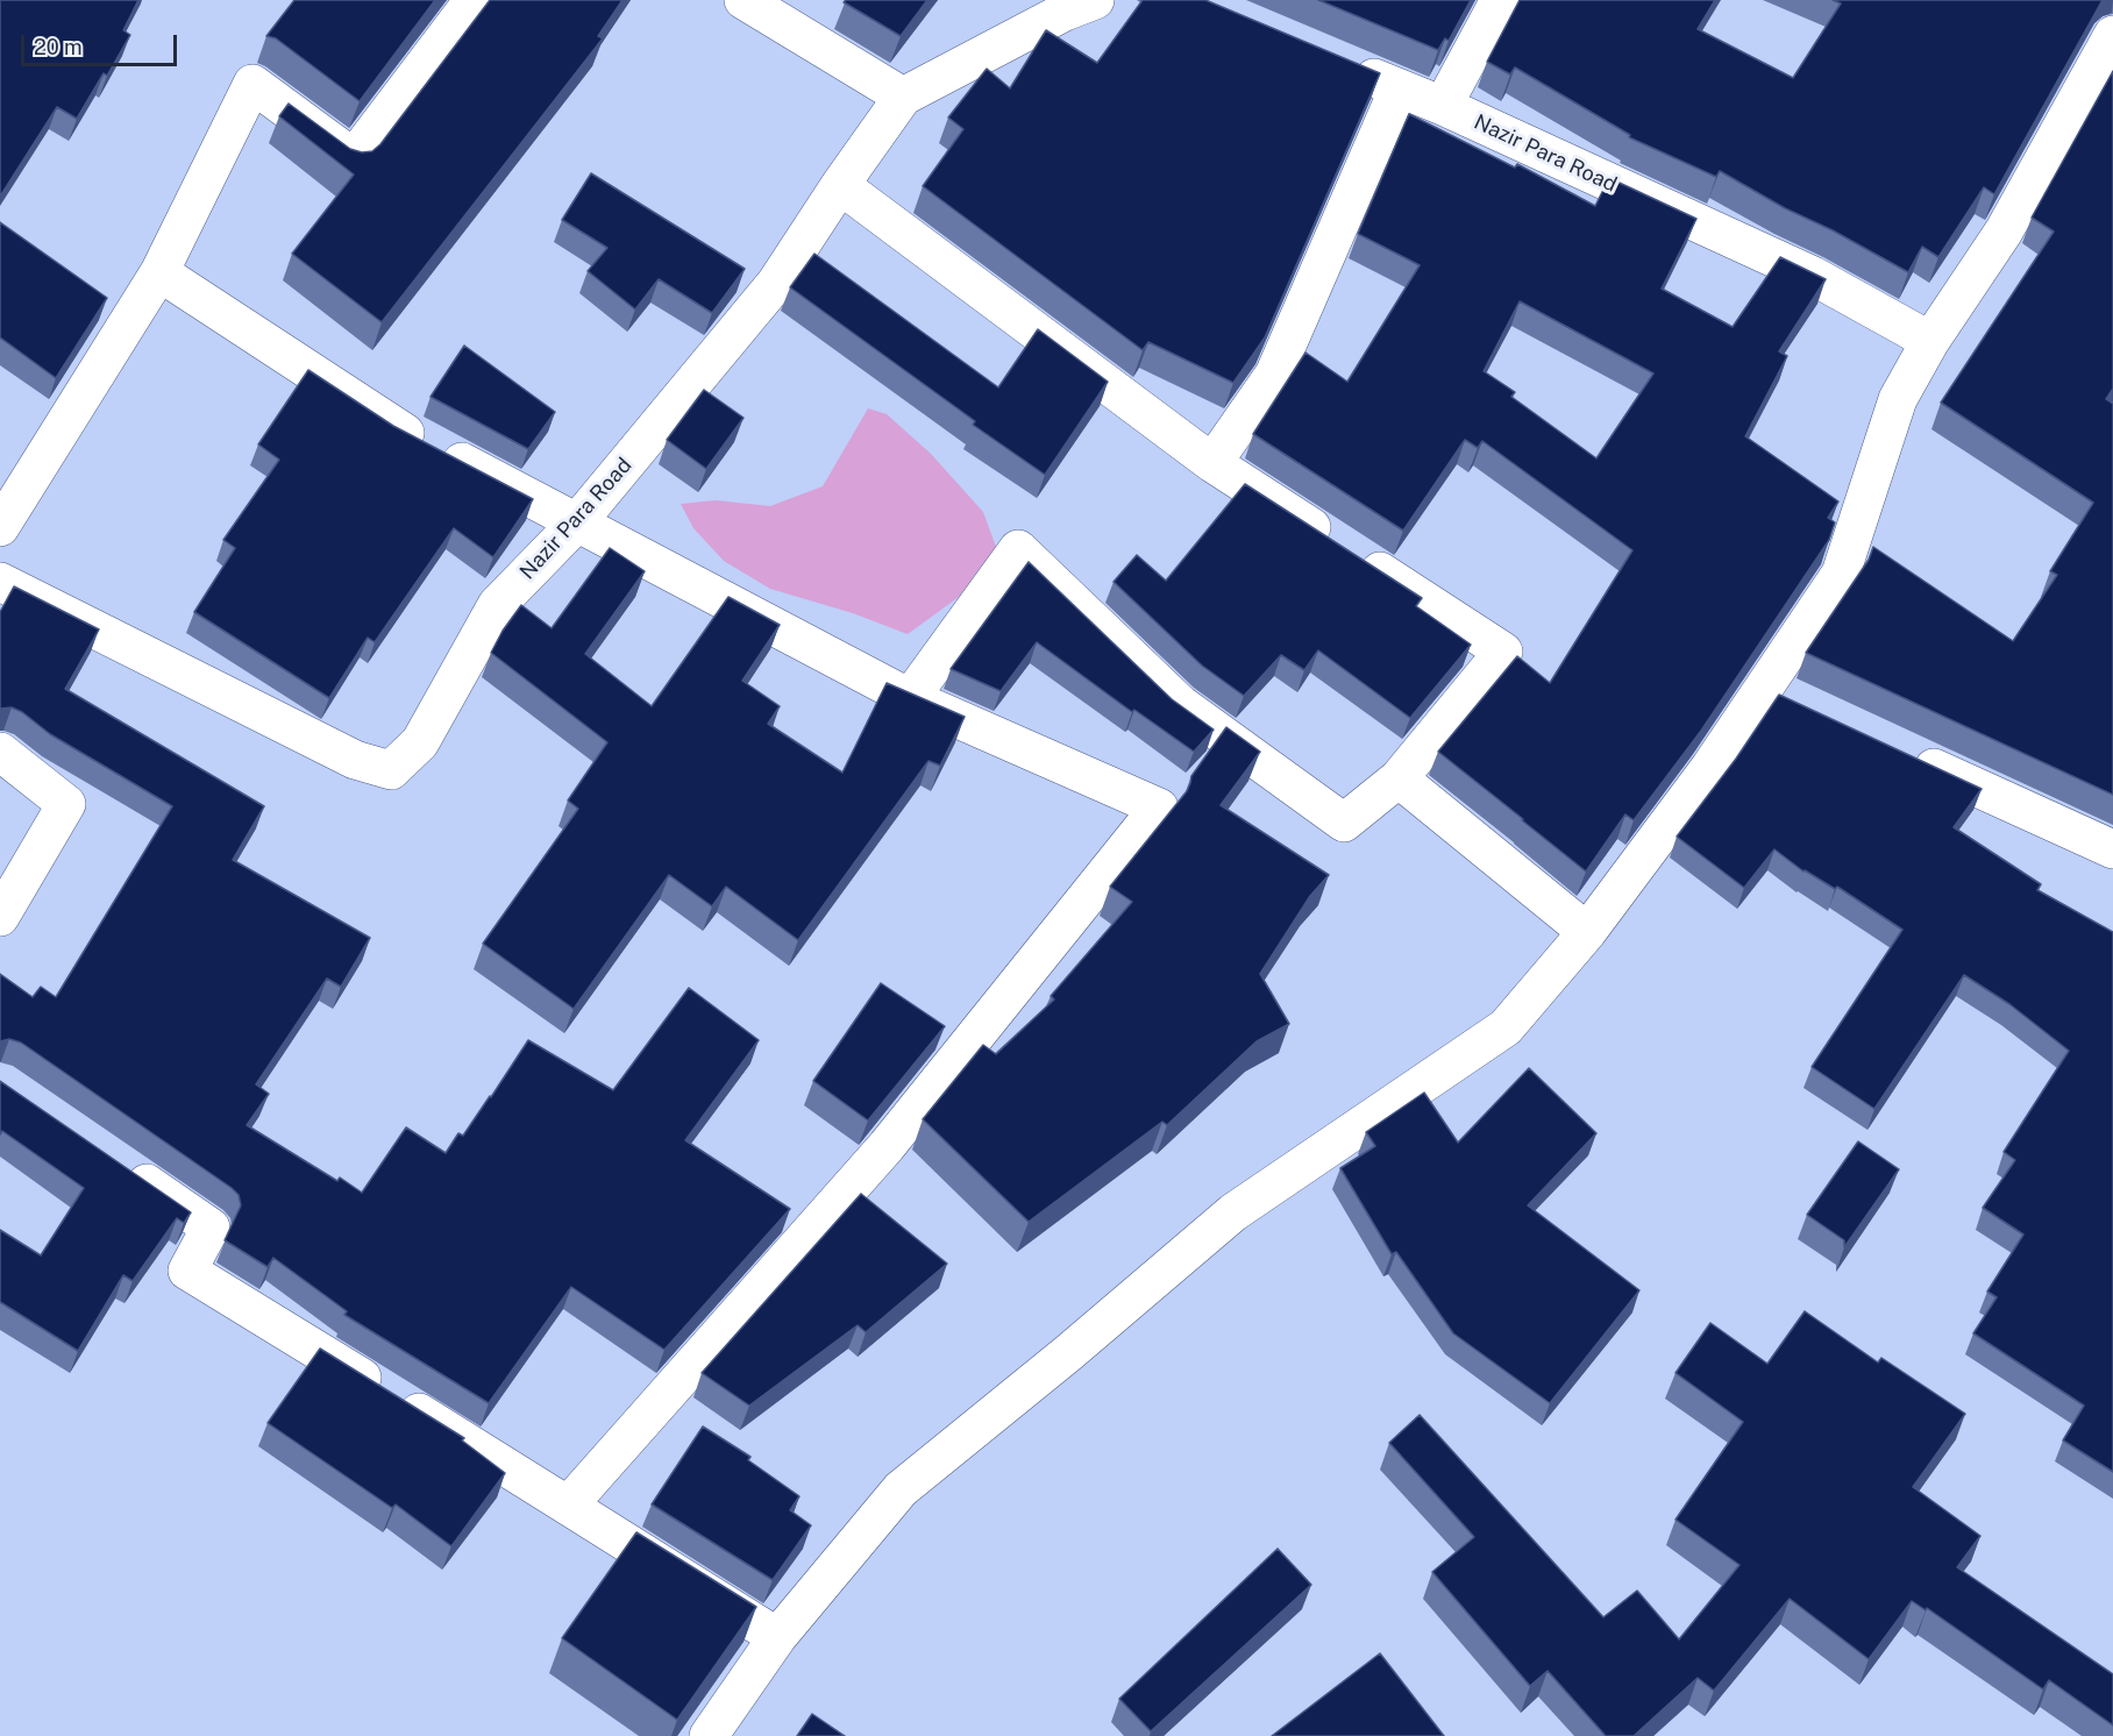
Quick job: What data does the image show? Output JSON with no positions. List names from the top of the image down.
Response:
{
  "streets": {
    "street": ["Nazir Para Road"]
  },
  "scale_bar": "20 m"
}
